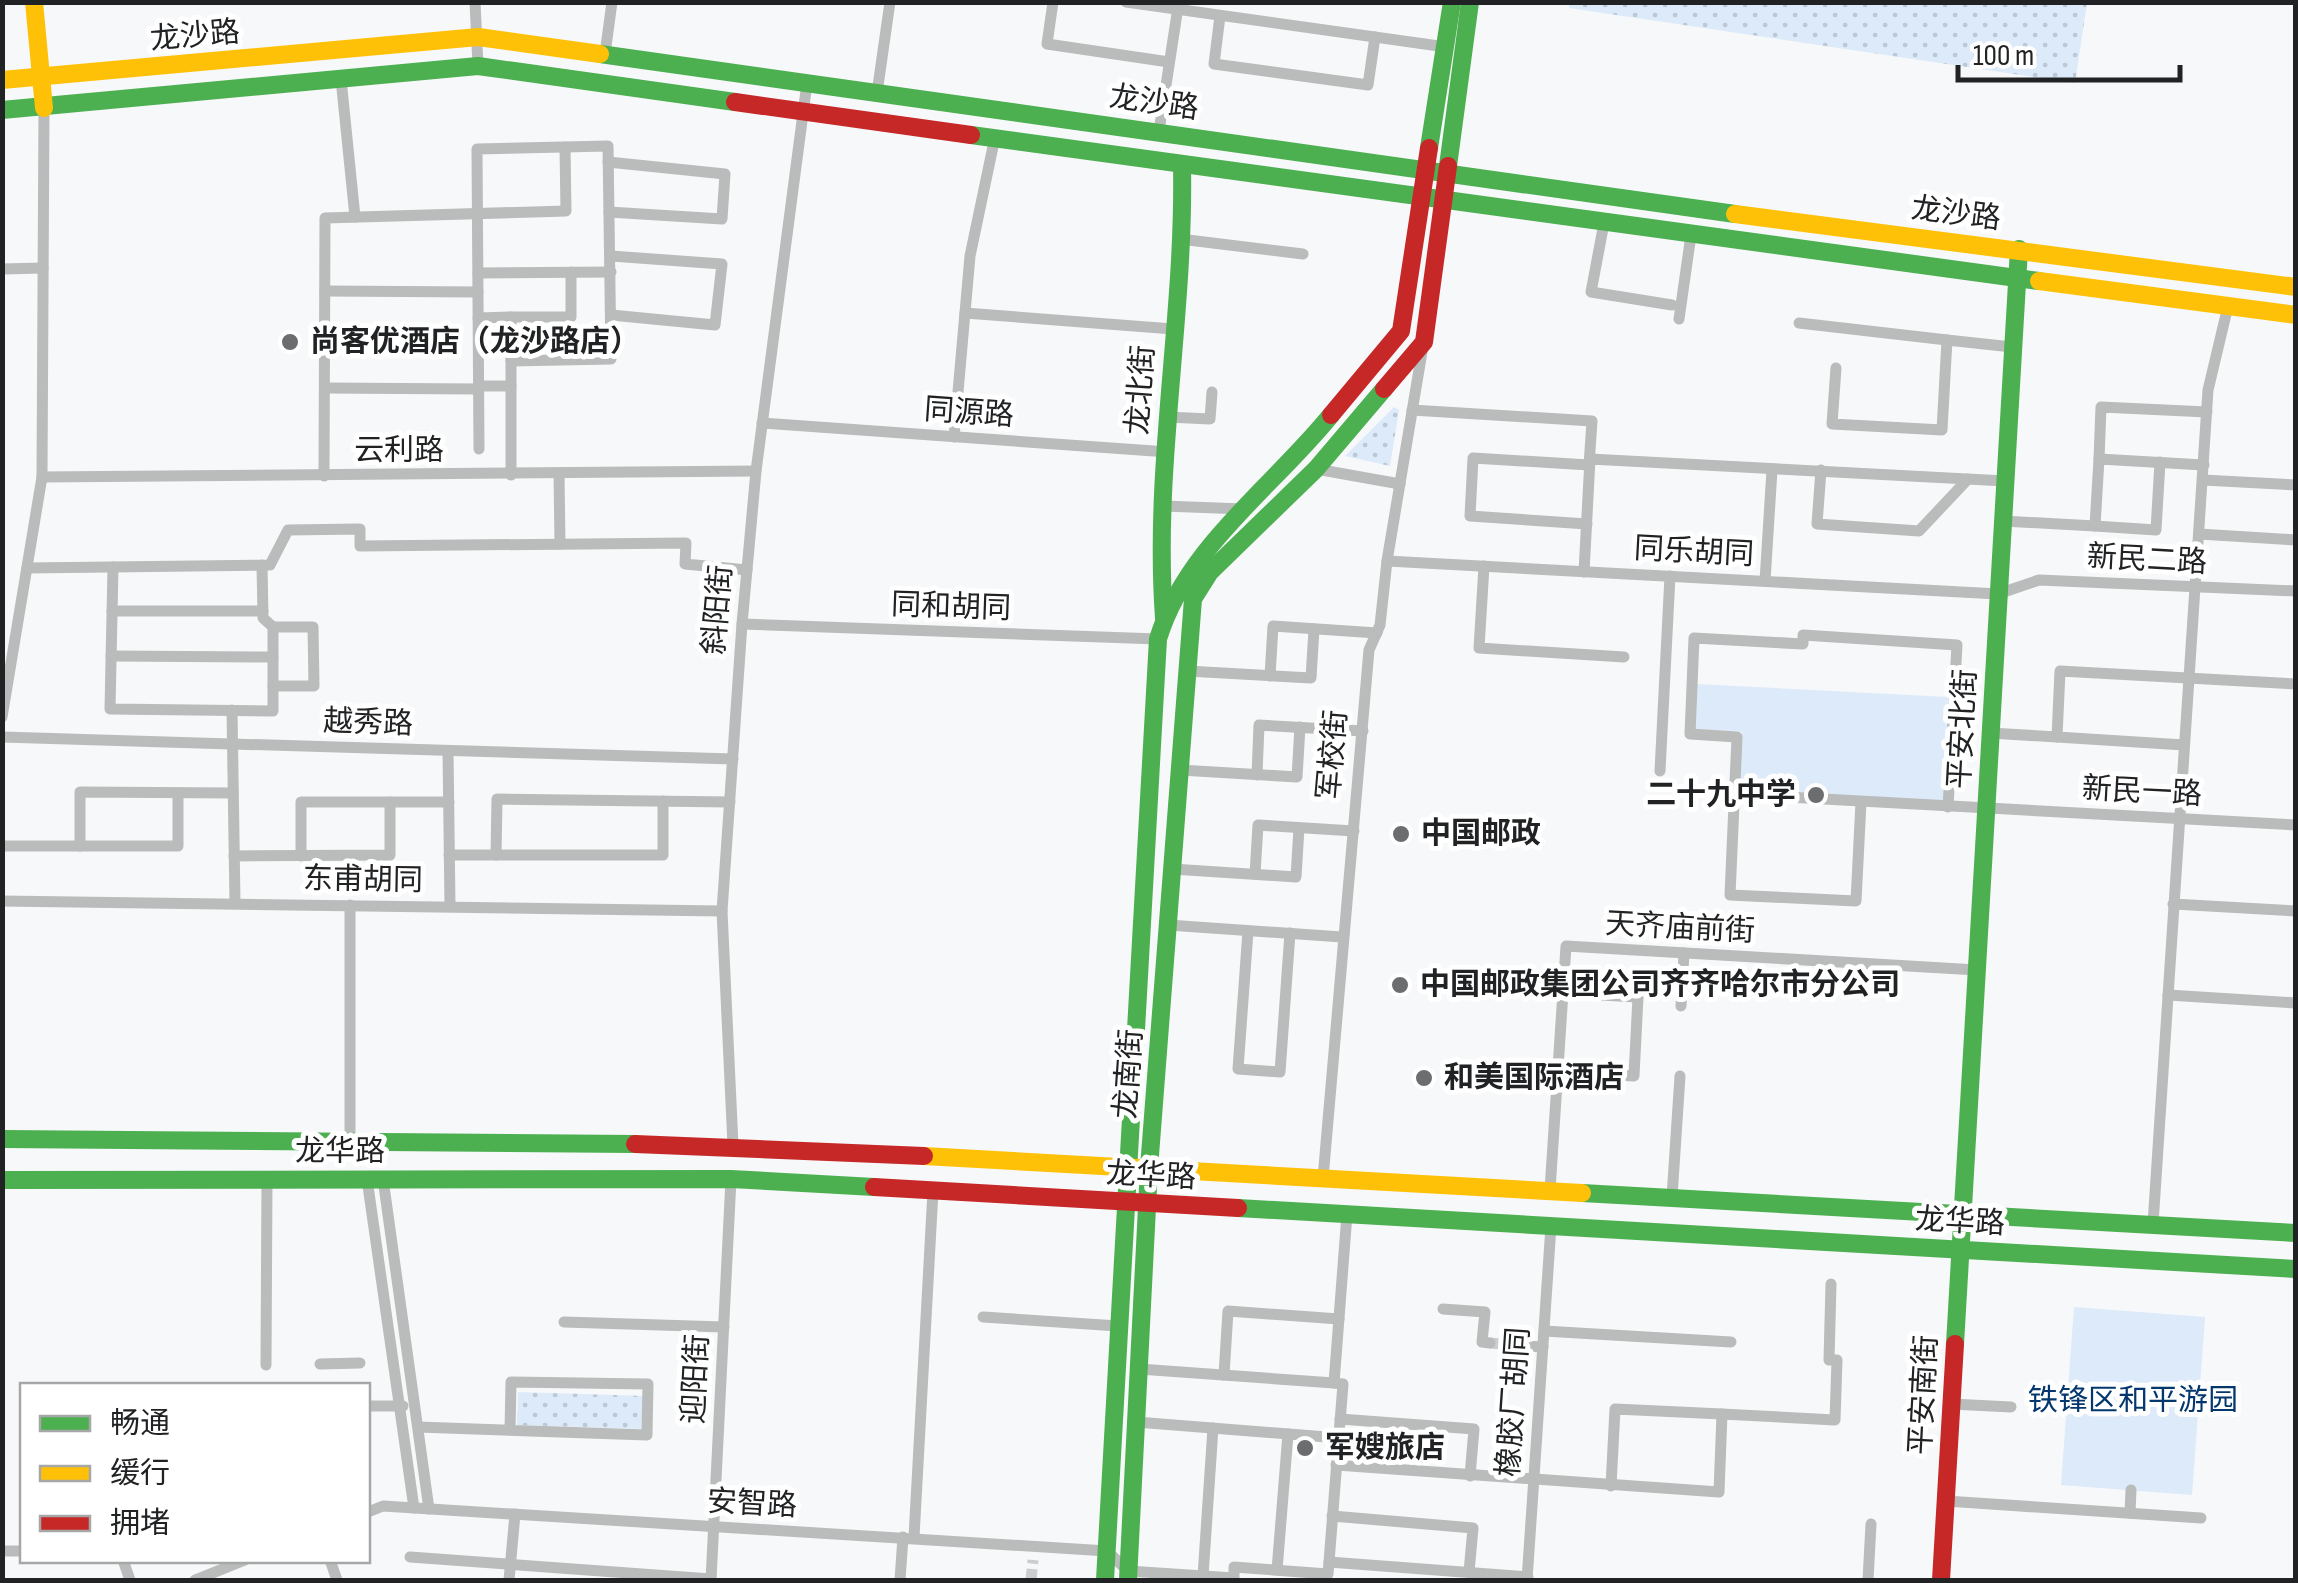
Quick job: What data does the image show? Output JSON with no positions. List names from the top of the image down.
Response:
{
  "streets": {
    "main road": [
      "龙沙路",
      "龙北街",
      "平安北街",
      "军校街",
      "龙南街",
      "龙华路",
      "平安南街"
    ],
    "street": [
      "同源路",
      "云利路",
      "同乐胡同",
      "新民二路",
      "同和胡同",
      "斜阳街",
      "越秀路",
      "新民一路",
      "东甫胡同",
      "天齐庙前街",
      "迎阳街",
      "橡胶厂胡同",
      "安智路"
    ]
  },
  "crossings": [
    ["龙沙路", "龙北街"],
    ["龙沙路", "斜阳街"],
    ["龙沙路", "平安北街"],
    ["龙沙路", "军校街"],
    ["龙北街", "同源路"],
    ["龙北街", "军校街"],
    ["同源路", "斜阳街"],
    ["云利路", "斜阳街"],
    ["同乐胡同", "新民二路"],
    ["同乐胡同", "平安北街"],
    ["同乐胡同", "军校街"],
    ["新民二路", "平安北街"],
    ["同和胡同", "斜阳街"],
    ["同和胡同", "军校街"],
    ["同和胡同", "龙南街"],
    ["斜阳街", "越秀路"],
    ["斜阳街", "东甫胡同"],
    ["斜阳街", "龙华路"],
    ["平安北街", "新民一路"],
    ["平安北街", "天齐庙前街"],
    ["平安北街", "龙华路"],
    ["平安北街", "平安南街"],
    ["军校街", "龙南街"],
    ["军校街", "龙华路"],
    ["天齐庙前街", "龙华路"],
    ["龙南街", "龙华路"],
    ["龙南街", "安智路"],
    ["龙华路", "迎阳街"],
    ["龙华路", "平安南街"],
    ["龙华路", "橡胶厂胡同"],
    ["迎阳街", "安智路"]
  ],
  "parks": ["铁锋区和平游园"],
  "places": [
    "尚客优酒店（龙沙路店）",
    "二十九中学",
    "中国邮政",
    "中国邮政集团公司齐齐哈尔市分公司",
    "和美国际酒店",
    "军嫂旅店"
  ],
  "legend": ["畅通", "缓行", "拥堵"],
  "scale_bar": "100 m"
}
